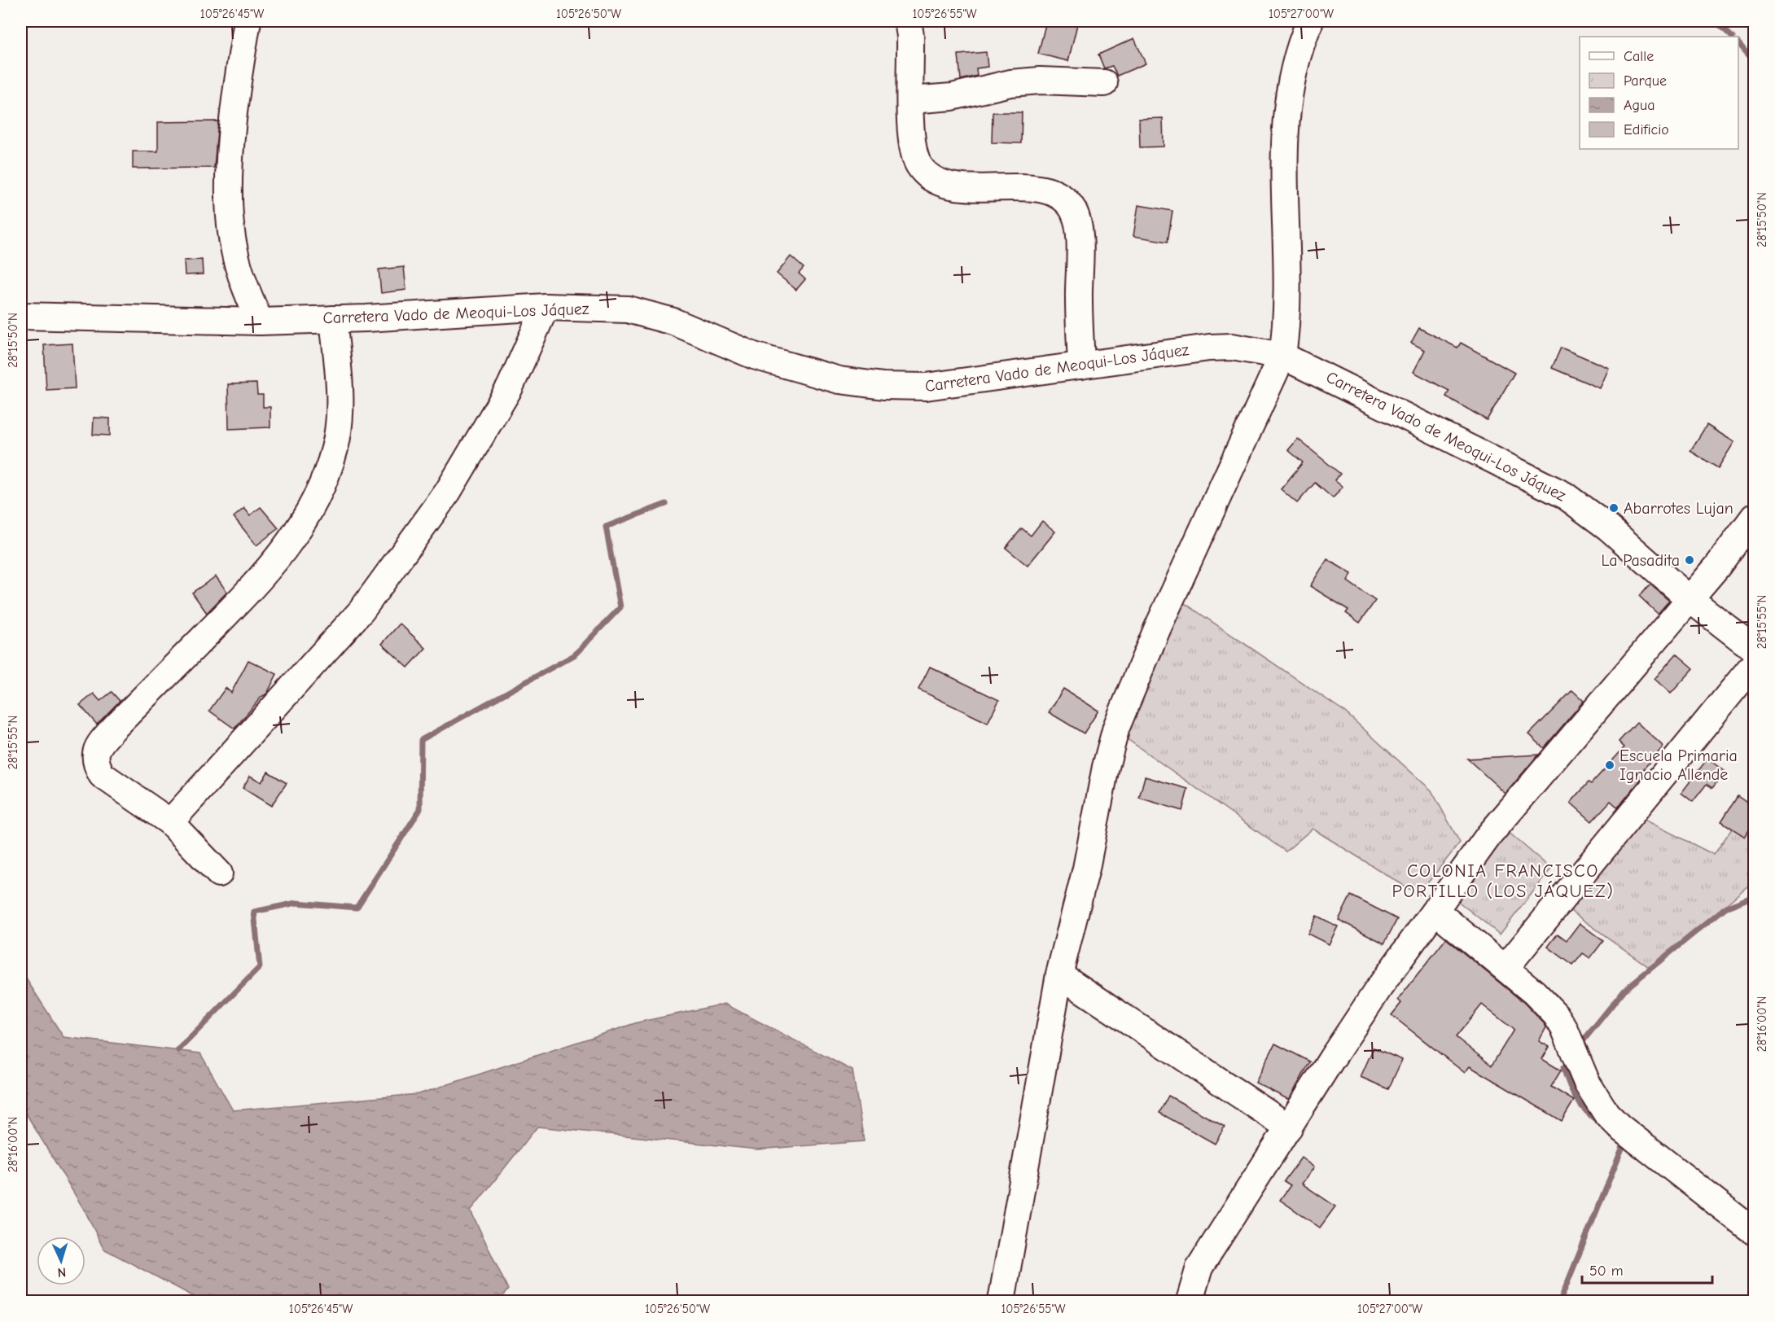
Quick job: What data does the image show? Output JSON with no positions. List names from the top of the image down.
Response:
{
  "streets": {
    "street": ["Carretera Vado de Meoqui-Los Jáquez"]
  },
  "districts": ["COLONIA FRANCISCO PORTILLO (LOS JÁQUEZ)"],
  "places": ["Abarrotes Lujan", "La Pasadita", "Escuela Primaria Ignacio Allende"],
  "legend": [
    "Calle",
    "Parque",
    "Agua",
    "Edificio"
  ],
  "scale_bar": "50 m",
  "north": "bottom",
  "coordinates": [
    "105°26'45\"W",
    "105°26'50\"W",
    "105°26'55\"W",
    "105°27'00\"W",
    "28°15'50\"N",
    "28°15'55\"N",
    "28°16'00\"N"
  ]
}
